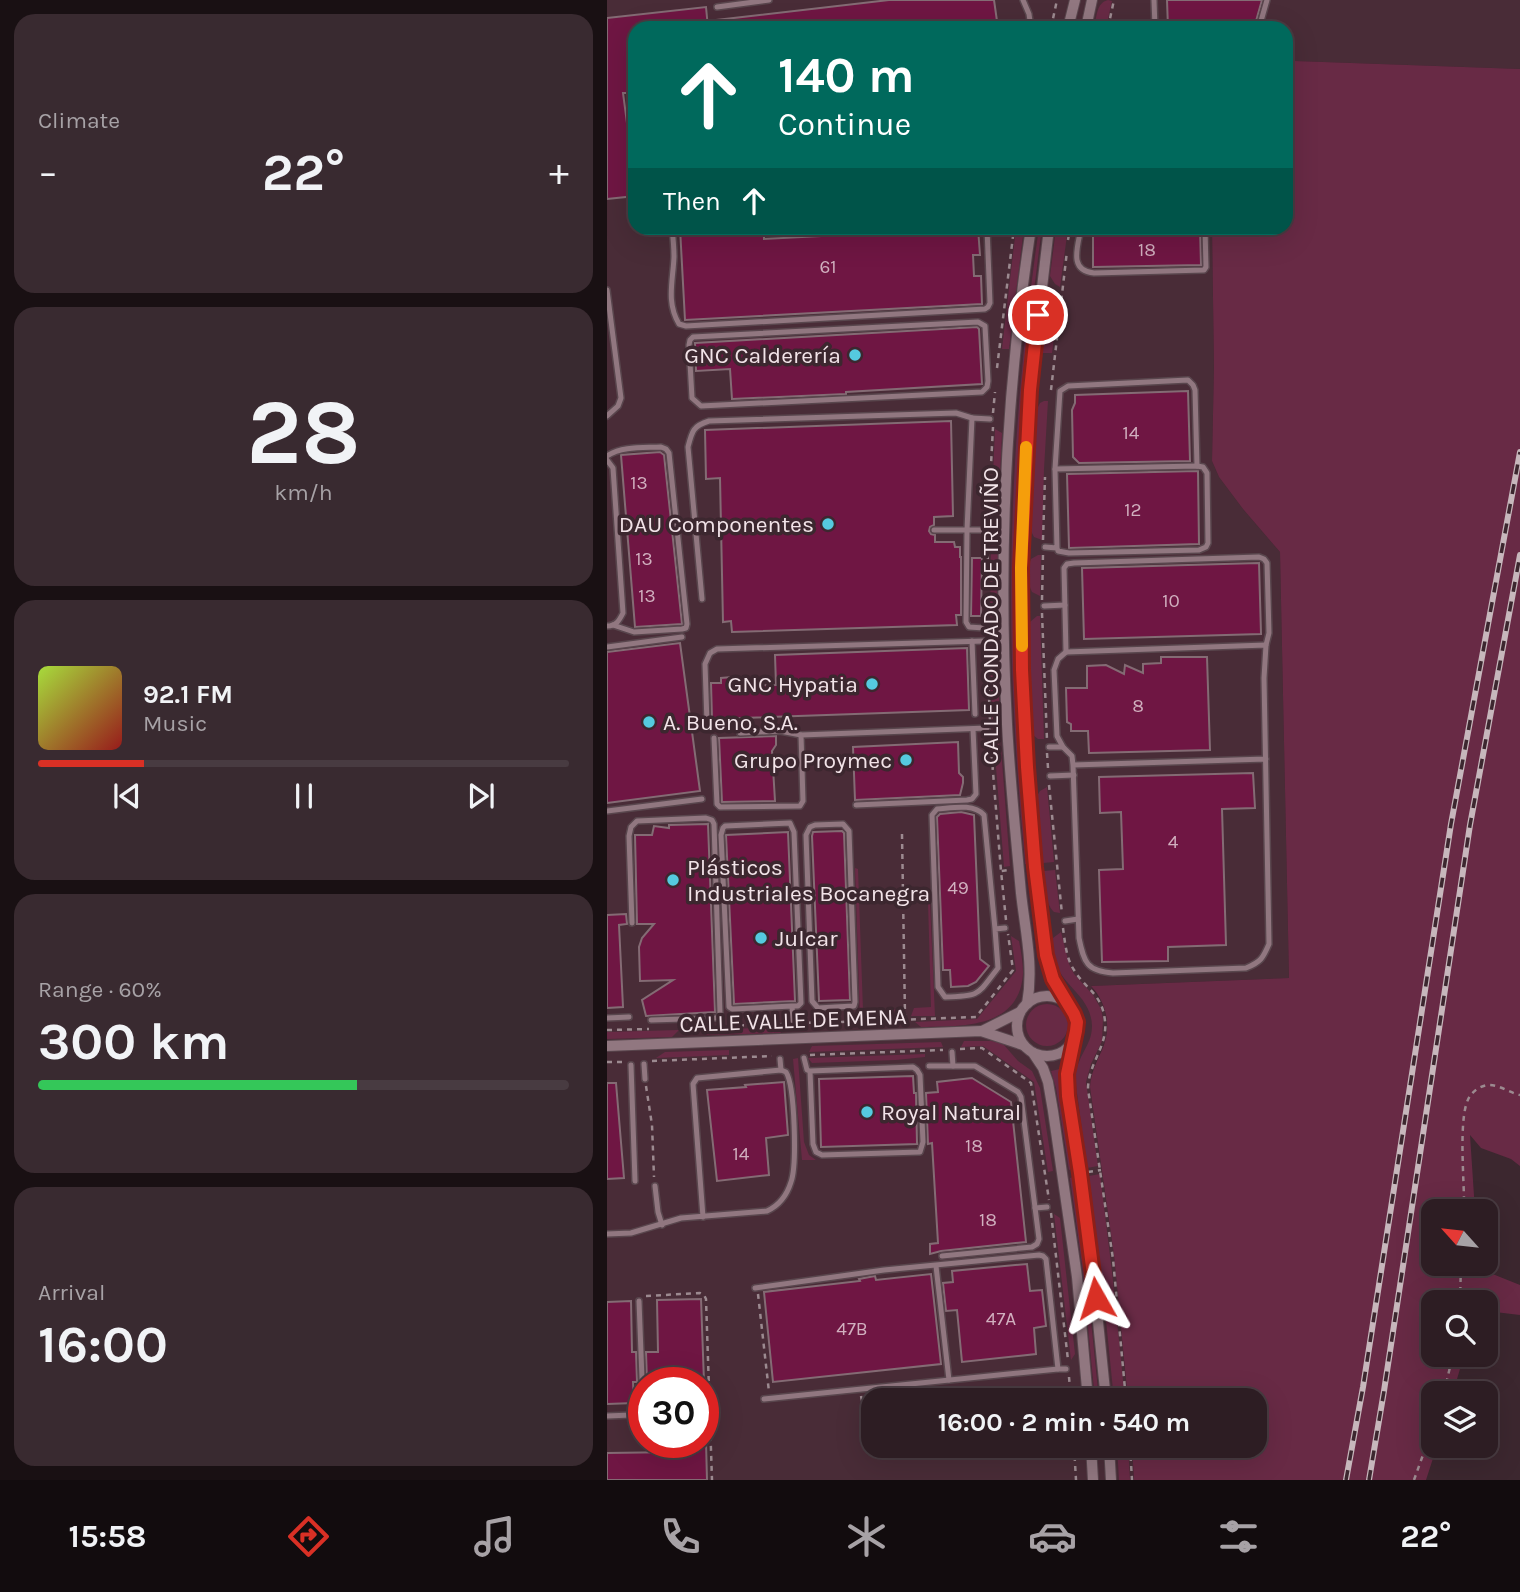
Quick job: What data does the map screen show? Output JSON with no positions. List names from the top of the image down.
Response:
{
  "streets": {
    "street": ["CALLE CONDADO DE TREVIÑO", "CALLE VALLE DE MENA"]
  },
  "crossings": [
    ["CALLE CONDADO DE TREVIÑO", "CALLE VALLE DE MENA"]
  ],
  "places": [
    "GNC Calderería",
    "DAU Componentes",
    "GNC Hypatia",
    "A. Bueno, S.A.",
    "Grupo Proymec",
    "Plásticos Industriales Bocanegra",
    "Julcar",
    "Royal Natural"
  ],
  "house_numbers": [
    "18",
    "61",
    "14",
    "13",
    "12",
    "13",
    "13",
    "10",
    "8",
    "4",
    "49",
    "18",
    "14",
    "18",
    "47A",
    "47B"
  ],
  "north": "top left",
  "page": {
    "tile": [
      "Climate",
      ["28", "km/h"],
      ["Range · 60%", "300 km"],
      ["Arrival", "16:00"]
    ],
    "turn": ["140 m", "Continue"],
    "heat": ["−", "22°", "+"],
    "then": "Then",
    "song": ["92.1 FM", "Music"],
    "limit": "30",
    "trip": "16:00 · 2 min · 540 m",
    "tabs": ["15:58", "22°"]
  }
}
